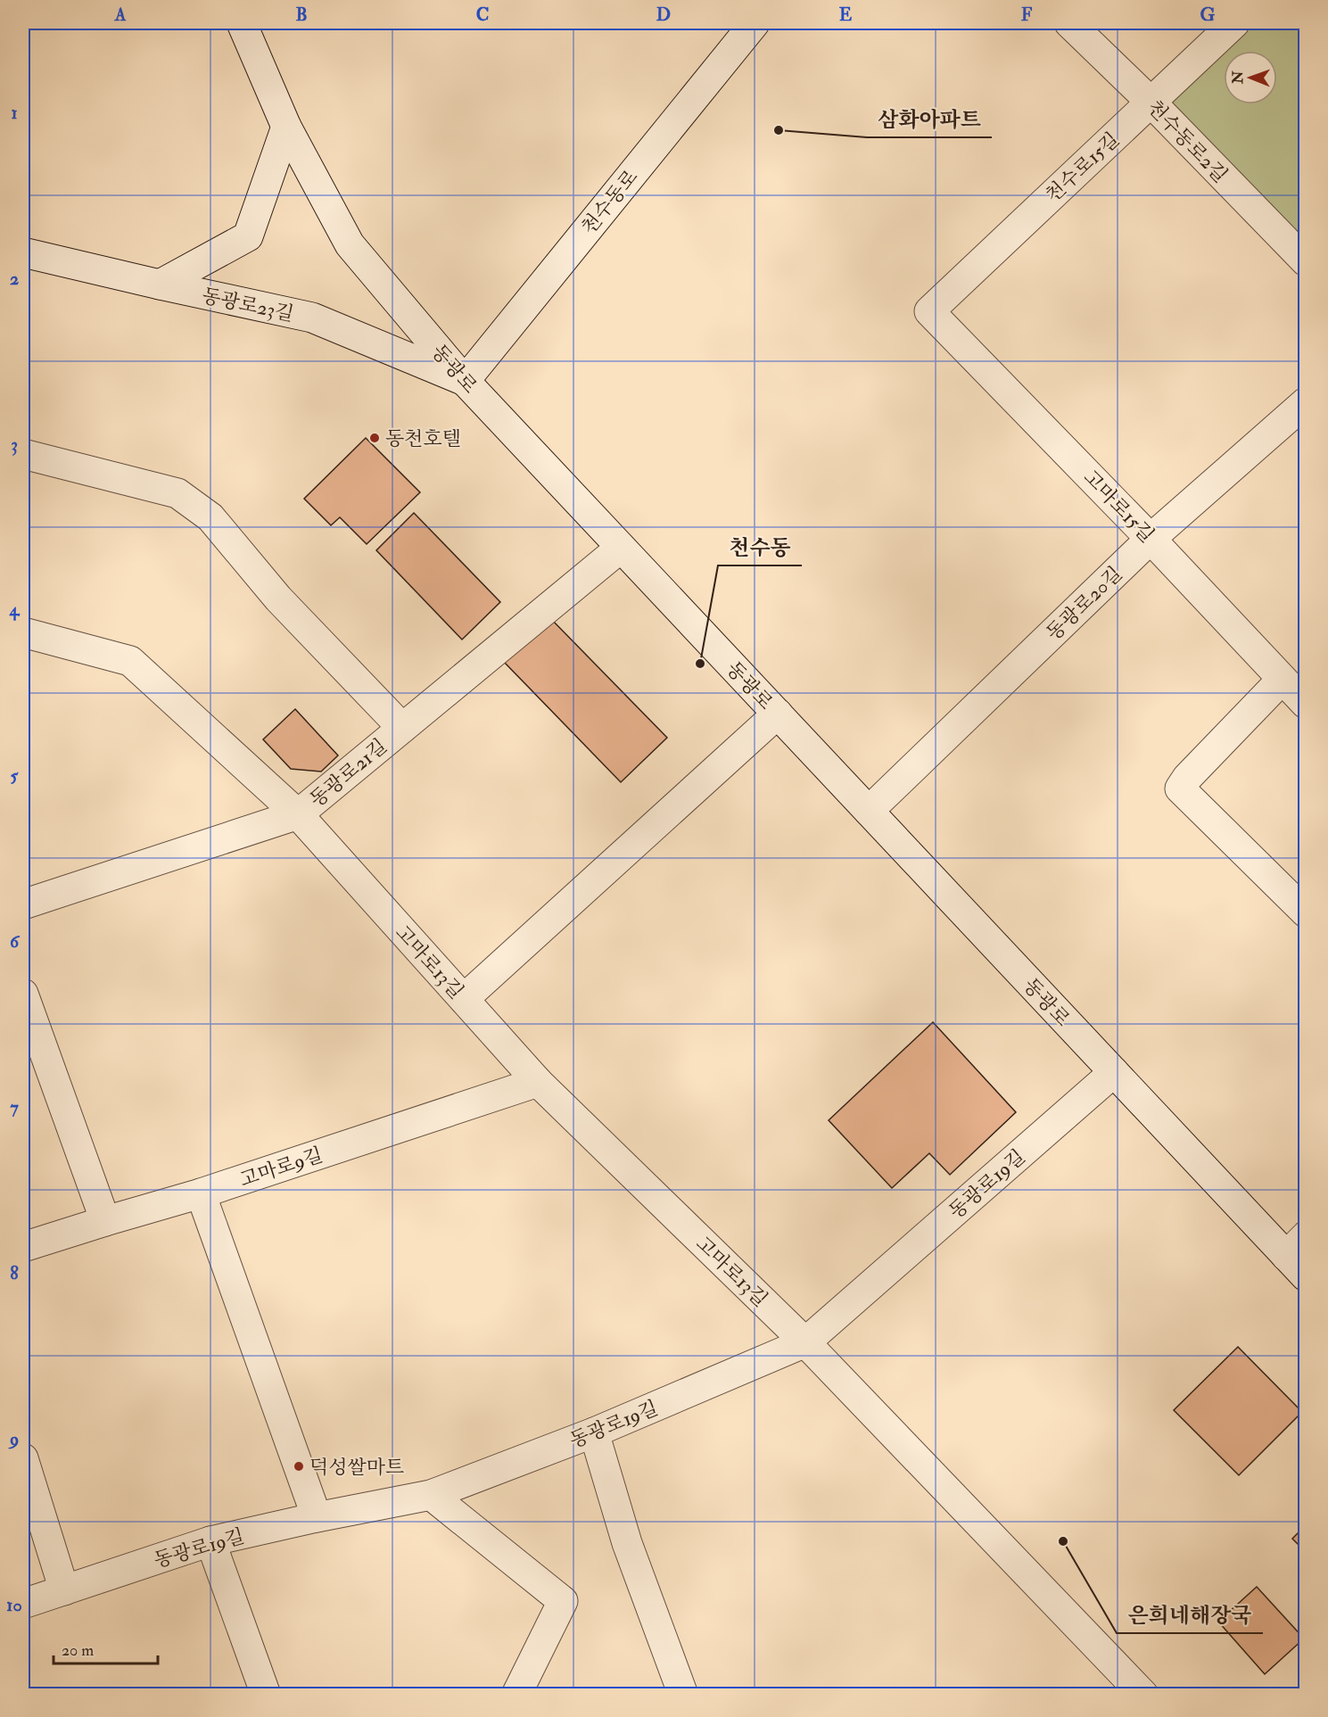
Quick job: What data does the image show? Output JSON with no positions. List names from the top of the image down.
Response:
{
  "streets": {
    "street": [
      "천수동로2길",
      "천수로15길",
      "천수동로",
      "동광로23길",
      "동광로",
      "고마로15길",
      "동광로20길",
      "동광로21길",
      "고마로13길",
      "고마로9길",
      "동광로19길"
    ]
  },
  "crossings": [
    ["천수동로2길", "천수로15길"],
    ["천수로15길", "고마로15길"],
    ["천수동로", "동광로23길"],
    ["천수동로", "동광로"],
    ["동광로23길", "동광로"],
    ["동광로", "동광로20길"],
    ["동광로", "동광로21길"],
    ["동광로", "동광로19길"],
    ["고마로15길", "동광로20길"],
    ["동광로21길", "고마로13길"],
    ["고마로13길", "고마로9길"],
    ["고마로13길", "동광로19길"]
  ],
  "places": [
    "삼화아파트",
    "동천호텔",
    "천수동",
    "덕성쌀마트",
    "은희네해장국"
  ],
  "scale_bar": "20 m",
  "north": "left",
  "grid": {
    "columns": [
      "A",
      "B",
      "C",
      "D",
      "E",
      "F",
      "G"
    ],
    "rows": [
      "1",
      "2",
      "3",
      "4",
      "5",
      "6",
      "7",
      "8",
      "9",
      "10"
    ]
  }
}
